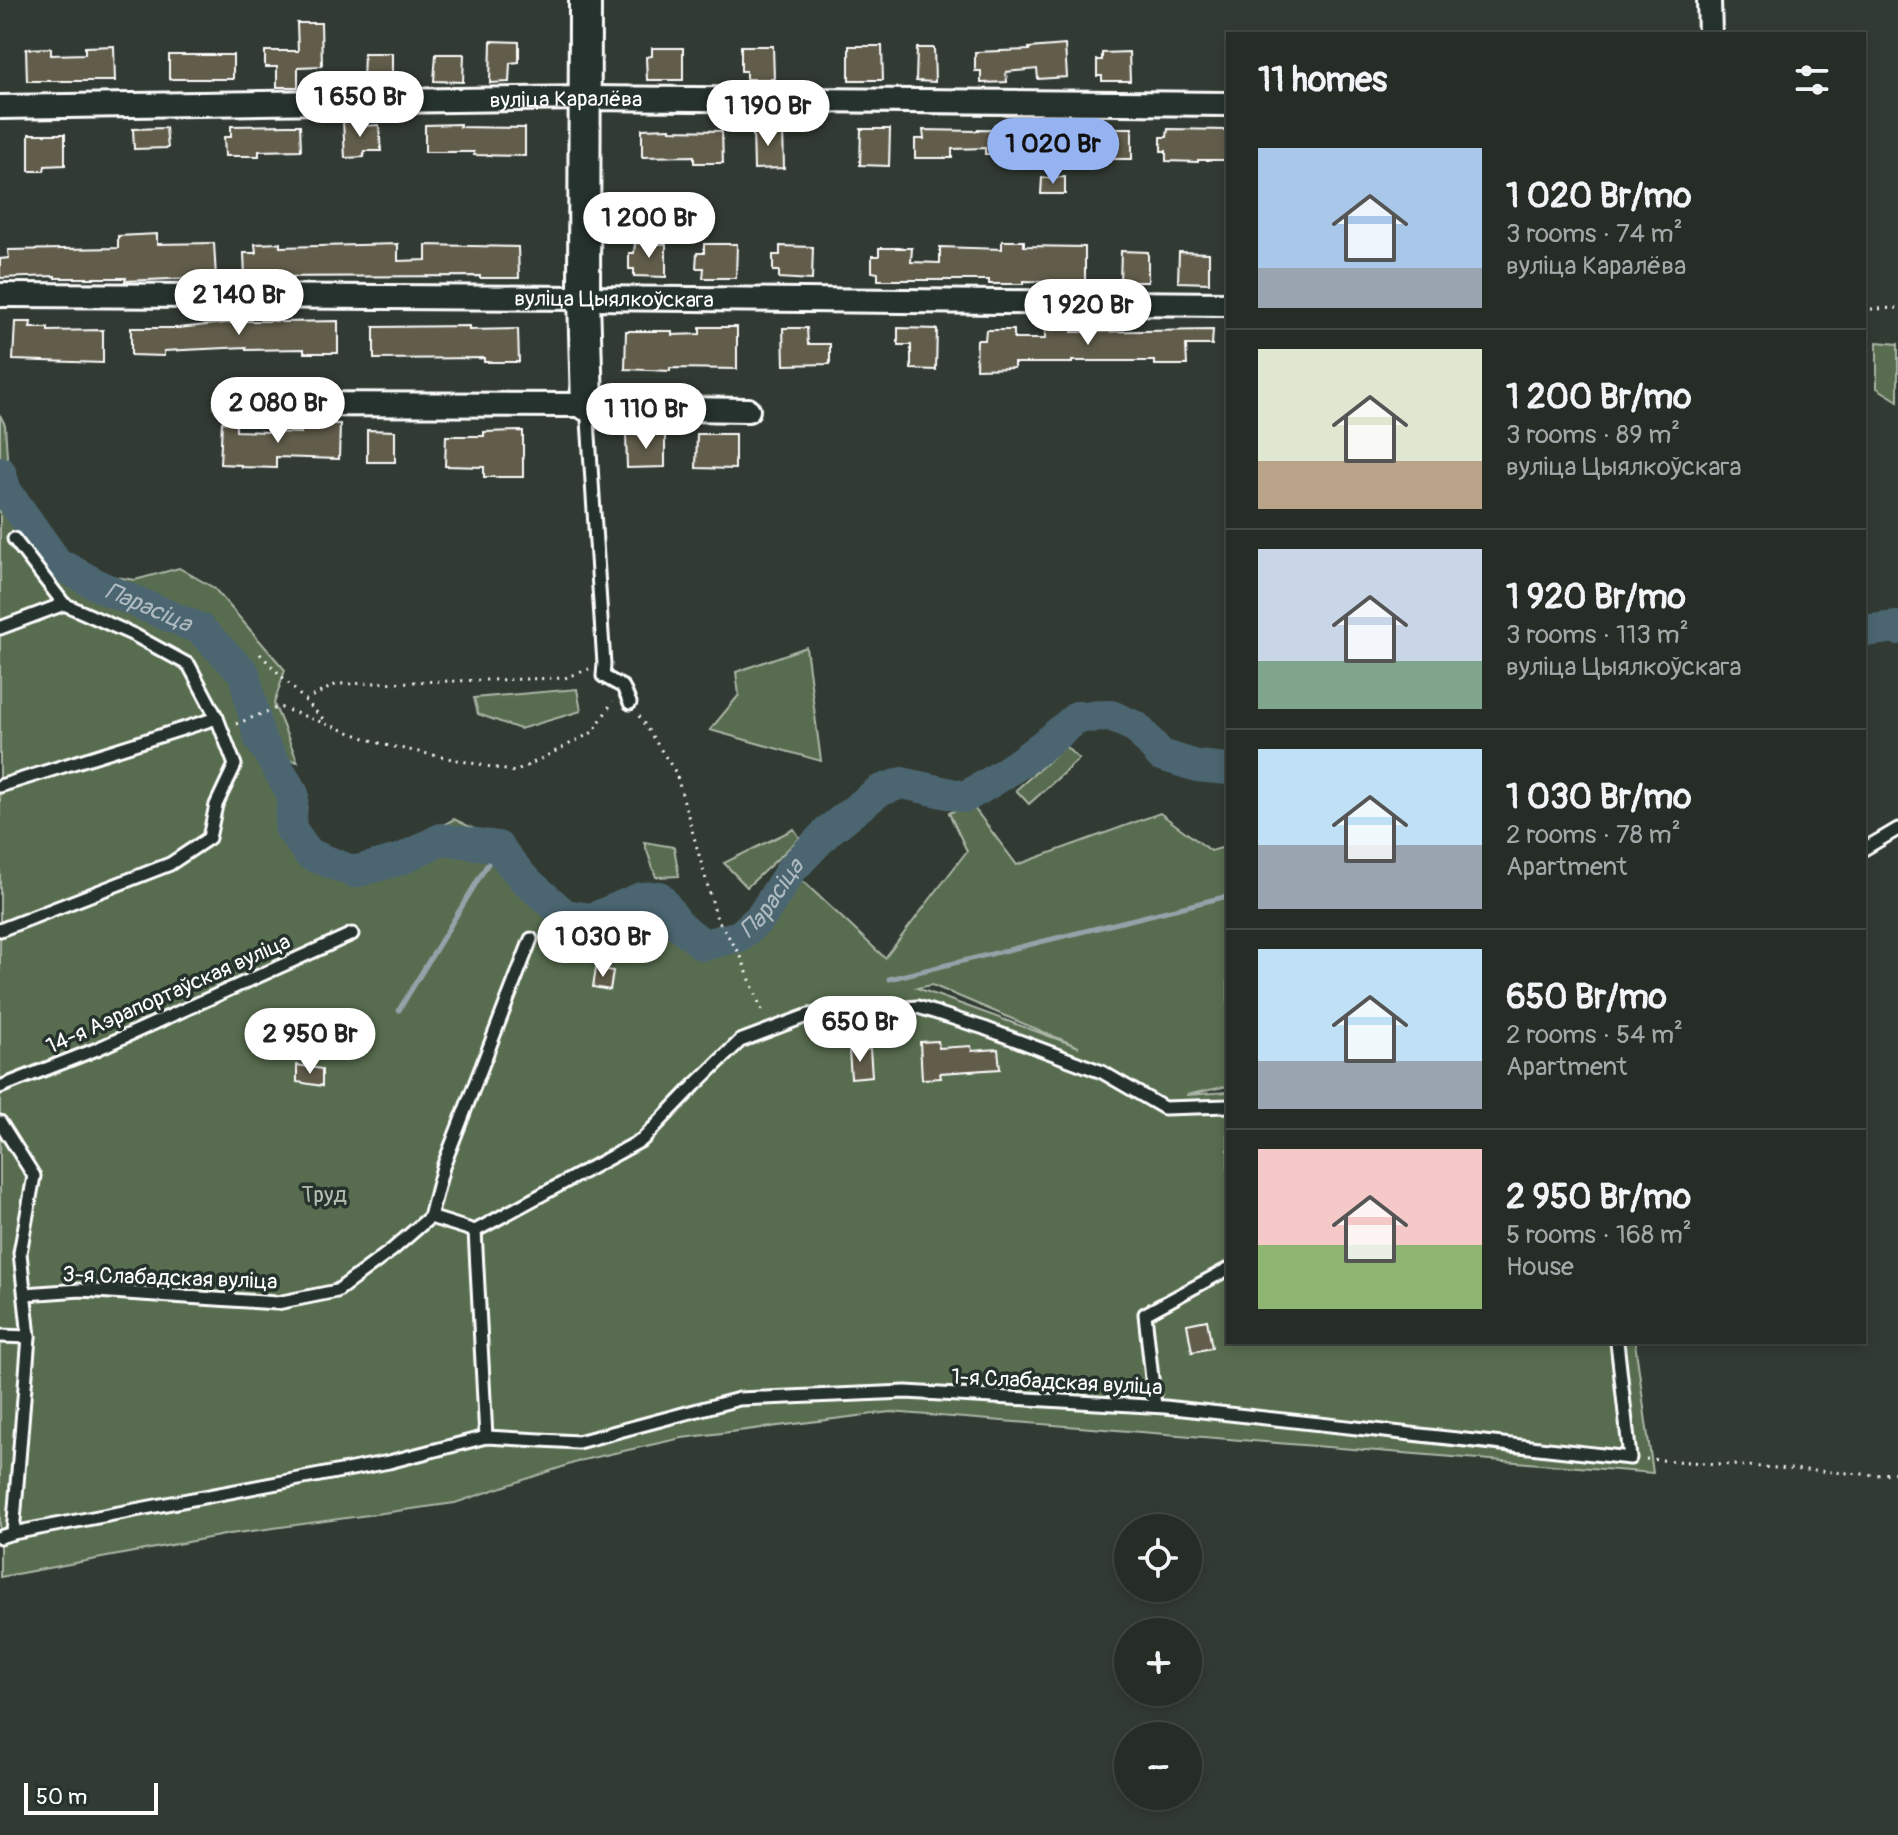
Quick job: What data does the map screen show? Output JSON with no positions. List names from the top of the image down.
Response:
{
  "streets": {
    "street": ["вуліца Каралёва", "вуліца Цыялкоўскага"],
    "lane": ["14-я Аэрапортаўская вуліца", "3-я Слабадская вуліца", "1-я Слабадская вуліца"]
  },
  "water": ["Парасіца"],
  "parks": ["Труд"],
  "scale_bar": "50 m",
  "page": {
    "heading": "11 homes",
    "price": [
      "1 650 Br",
      "1 190 Br",
      "1 020 Br",
      "1 200 Br",
      "2 140 Br",
      "1 920 Br",
      "2 080 Br",
      "1 110 Br",
      "1 030 Br",
      "650 Br",
      "2 950 Br"
    ],
    "list": [
      {
        "name": "1 020 Br/mo",
        "note": "3 rooms · 74 m² · вуліца Каралёва"
      },
      {
        "name": "1 200 Br/mo",
        "note": "3 rooms · 89 m² · вуліца Цыялкоўскага"
      },
      {
        "name": "1 920 Br/mo",
        "note": "3 rooms · 113 m² · вуліца Цыялкоўскага"
      },
      {
        "name": "1 030 Br/mo",
        "note": "2 rooms · 78 m² · Apartment"
      },
      {
        "name": "650 Br/mo",
        "note": "2 rooms · 54 m² · Apartment"
      },
      {
        "name": "2 950 Br/mo",
        "note": "5 rooms · 168 m² · House"
      }
    ],
    "map_buttons": ["+", "−"],
    "scale": "50 m"
  }
}
